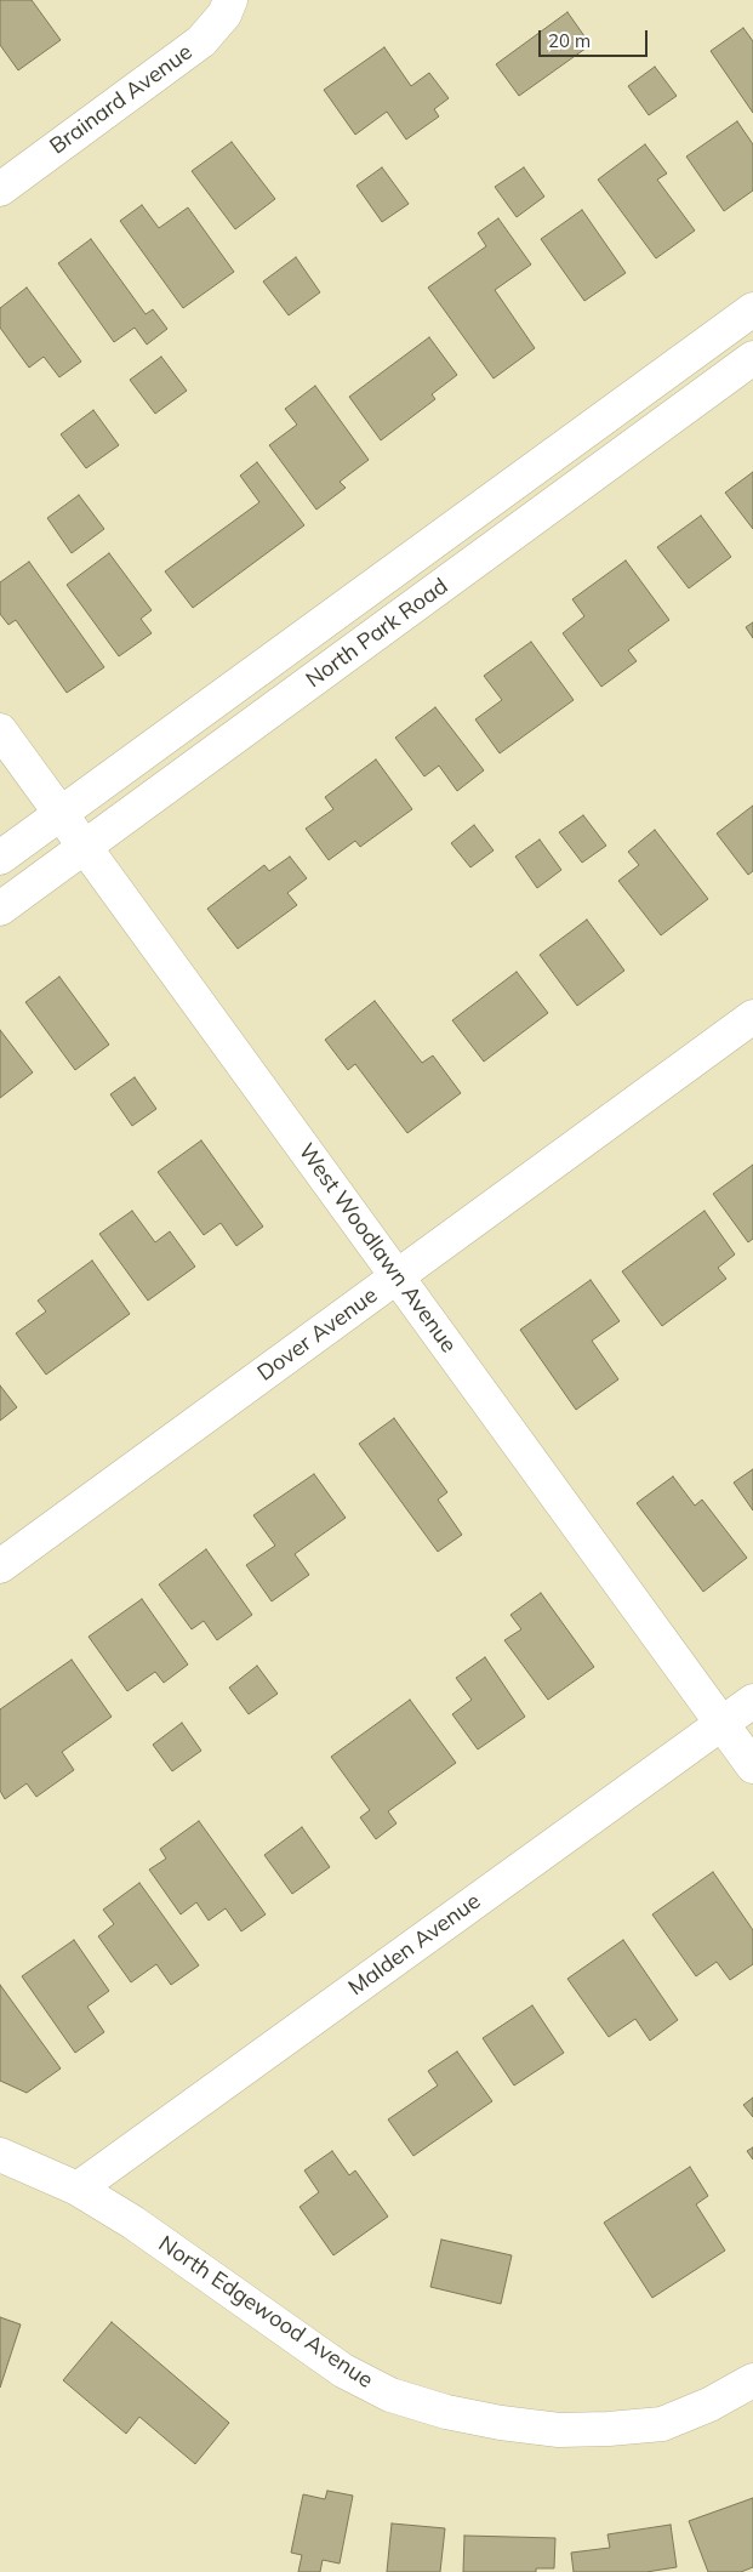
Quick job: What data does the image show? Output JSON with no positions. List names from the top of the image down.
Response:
{
  "streets": {
    "street": [
      "Brainard Avenue",
      "North Park Road",
      "West Woodlawn Avenue",
      "Dover Avenue",
      "Malden Avenue",
      "North Edgewood Avenue"
    ]
  },
  "crossings": [
    ["North Park Road", "West Woodlawn Avenue"],
    ["West Woodlawn Avenue", "Dover Avenue"],
    ["West Woodlawn Avenue", "Malden Avenue"],
    ["Malden Avenue", "North Edgewood Avenue"]
  ],
  "scale_bar": "20 m"
}
